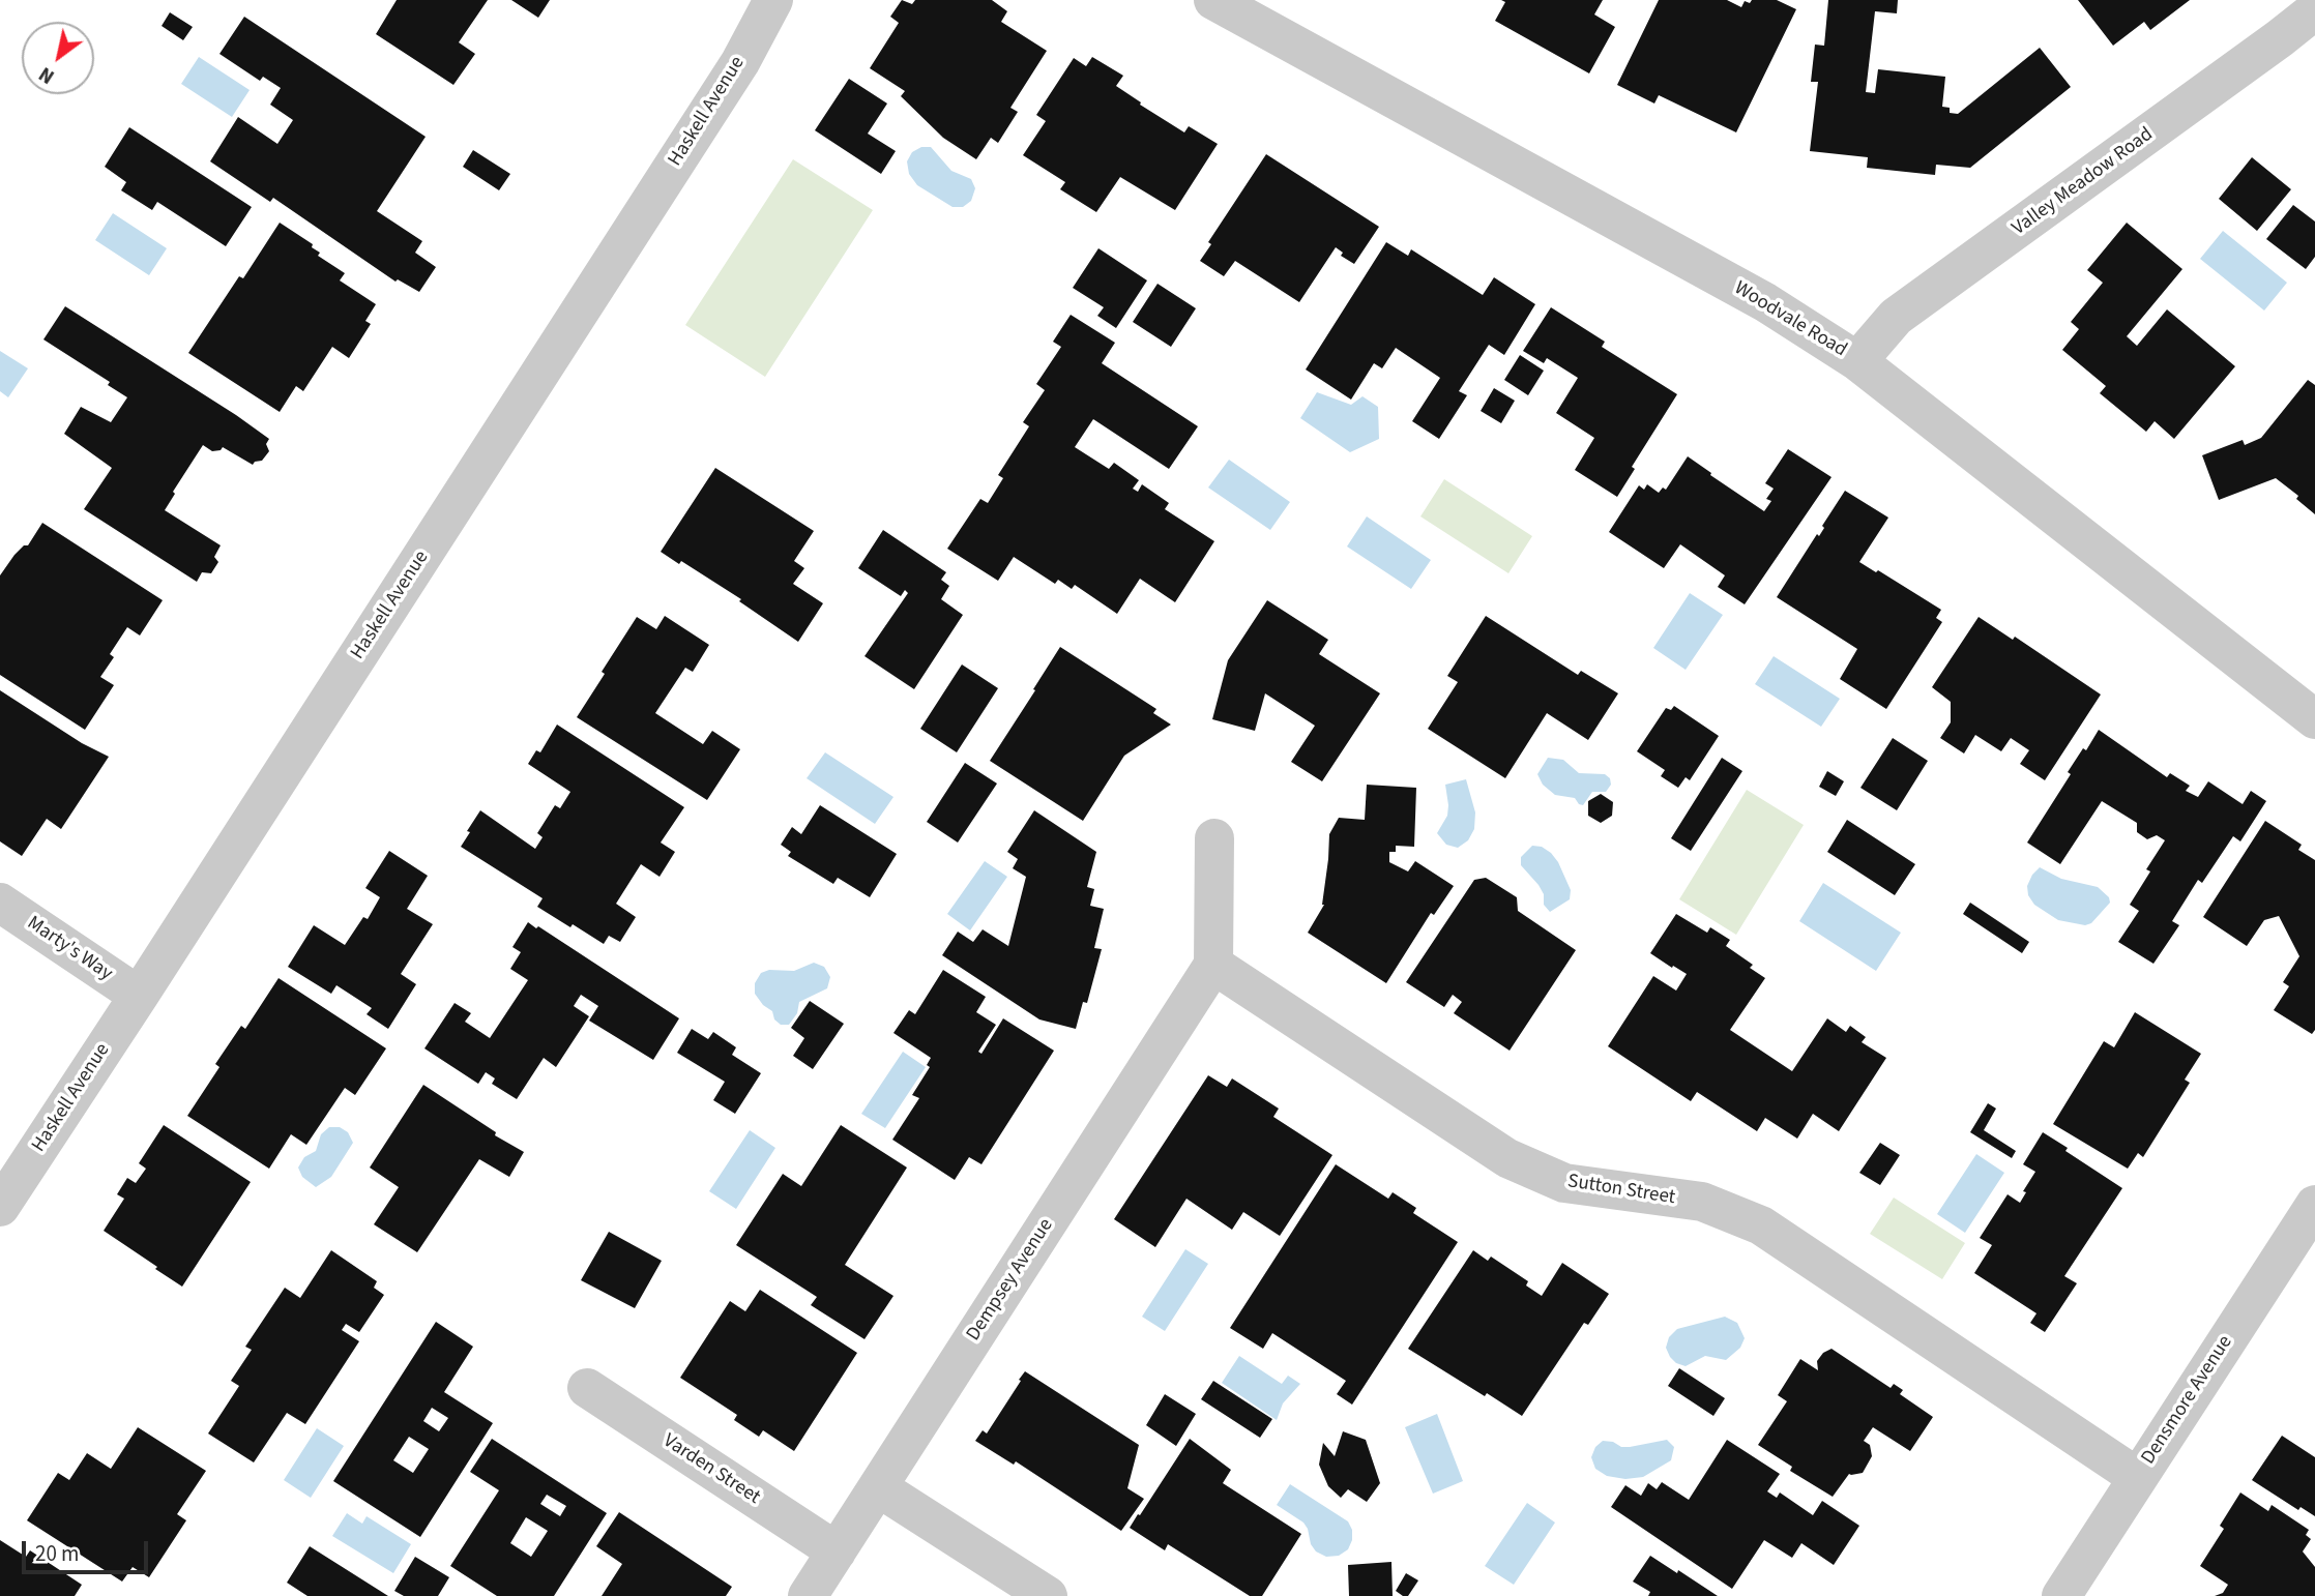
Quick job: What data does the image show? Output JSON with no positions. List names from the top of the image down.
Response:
{
  "streets": {
    "street": [
      "Haskell Avenue",
      "Valley Meadow Road",
      "Woodvale Road",
      "Marty's Way",
      "Sutton Street",
      "Dempsey Avenue",
      "Densmore Avenue",
      "Varden Street"
    ]
  },
  "crossings": [
    ["Haskell Avenue", "Marty's Way"],
    ["Valley Meadow Road", "Woodvale Road"],
    ["Sutton Street", "Dempsey Avenue"],
    ["Sutton Street", "Densmore Avenue"],
    ["Dempsey Avenue", "Varden Street"]
  ],
  "scale_bar": "20 m",
  "north": "bottom left"
}
